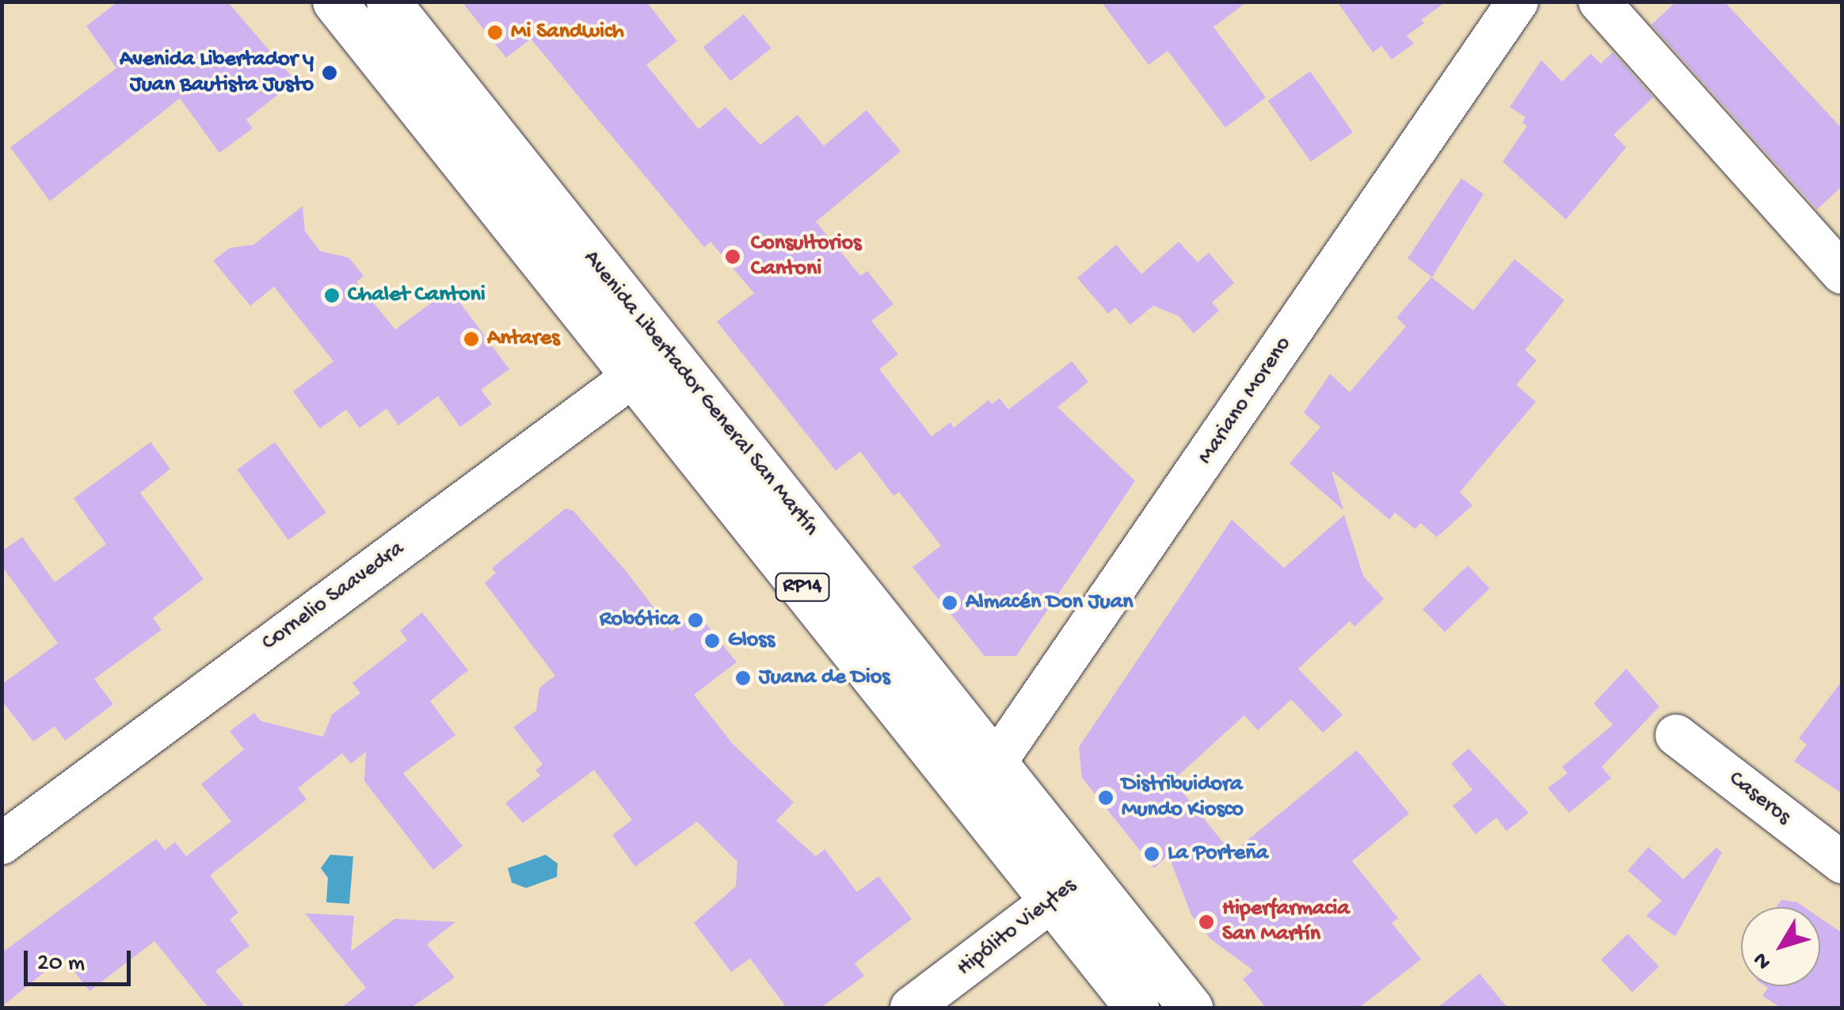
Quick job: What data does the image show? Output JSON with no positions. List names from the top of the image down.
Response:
{
  "streets": {
    "main road": ["Avenida Libertador General San Martín", "RP14"],
    "street": [
      "Mariano Moreno",
      "Cornelio Saavedra",
      "Caseros",
      "Hipólito Vieytes"
    ]
  },
  "crossings": [
    ["Avenida Libertador General San Martín", "Mariano Moreno"],
    ["Avenida Libertador General San Martín", "Cornelio Saavedra"],
    ["Avenida Libertador General San Martín", "Hipólito Vieytes"]
  ],
  "places": [
    "Mi Sandwich",
    "Avenida Libertador y Juan Bautista Justo",
    "Consultorios Cantoni",
    "Chalet Cantoni",
    "Antares",
    "Almacén Don Juan",
    "Robótica",
    "Gloss",
    "Juana de Dios",
    "Distribuidora Mundo Kiosco",
    "La Porteña",
    "Hiperfarmacia San Martín"
  ],
  "scale_bar": "20 m",
  "north": "bottom left"
}
